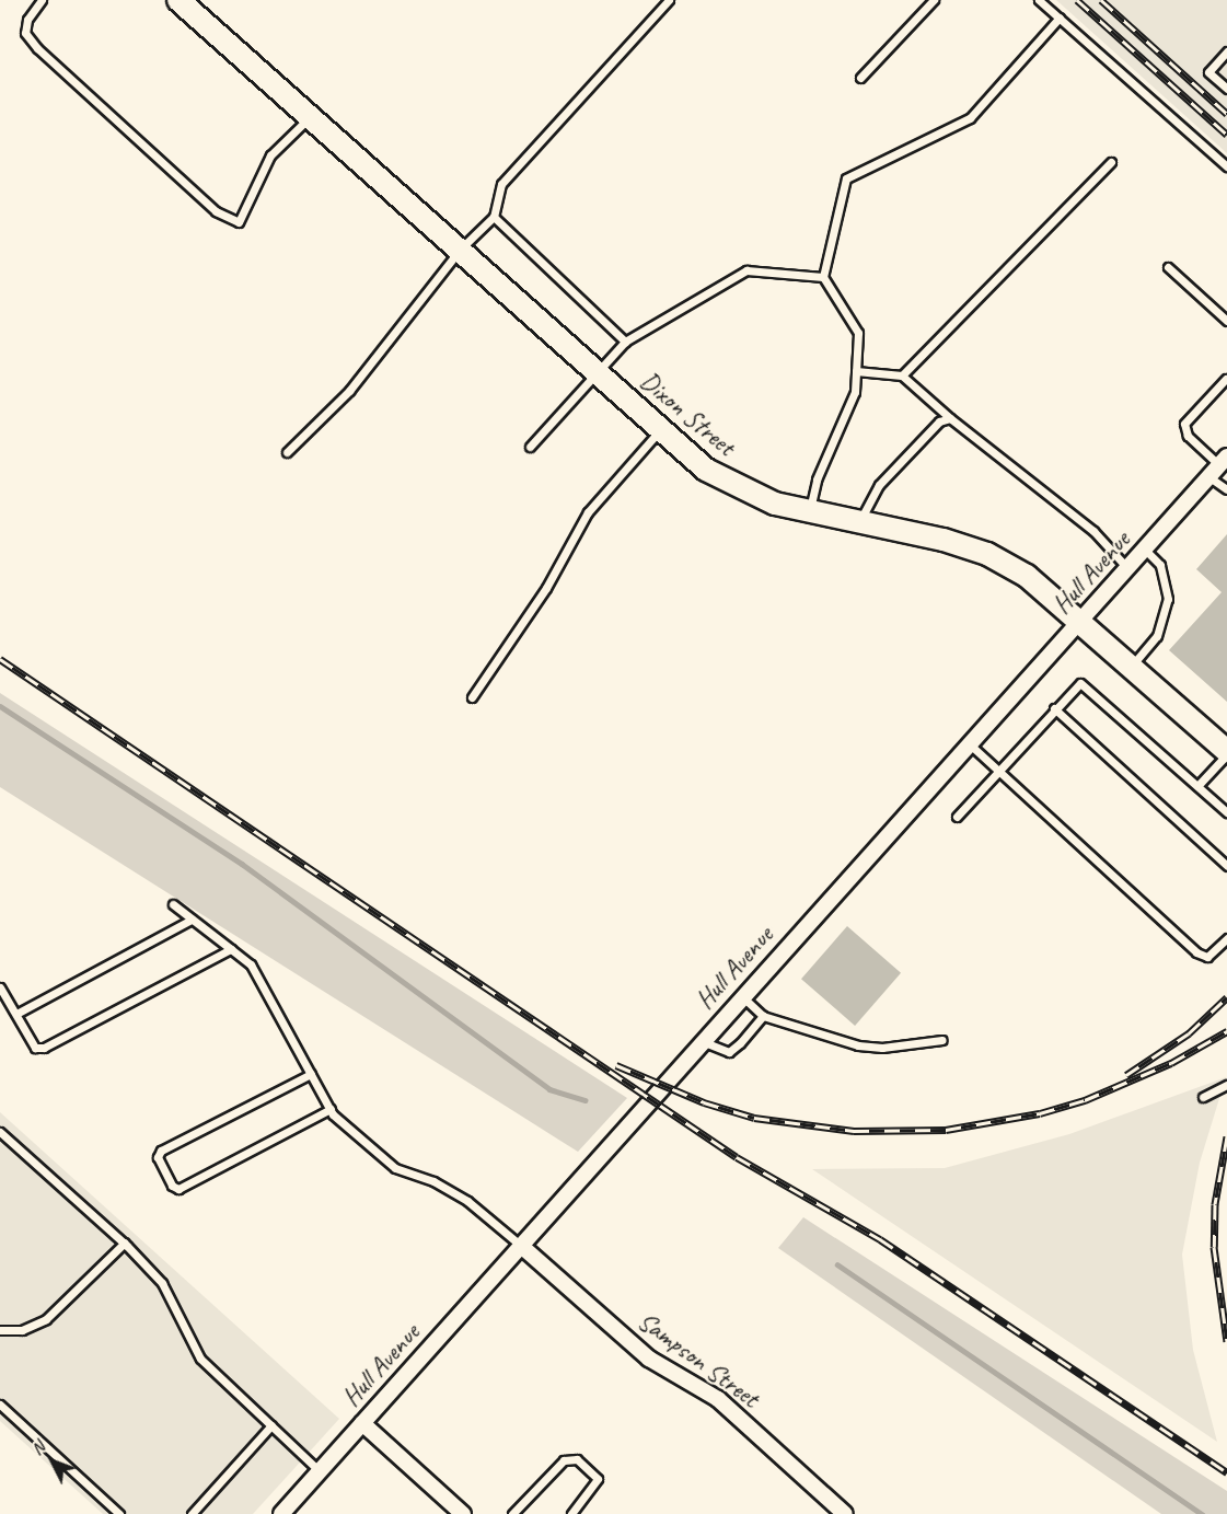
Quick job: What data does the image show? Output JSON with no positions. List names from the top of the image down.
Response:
{
  "streets": {
    "street": ["Dixon Street", "Hull Avenue", "Sampson Street"]
  },
  "crossings": [
    ["Dixon Street", "Hull Avenue"],
    ["Hull Avenue", "Sampson Street"]
  ],
  "north": "top left"
}
